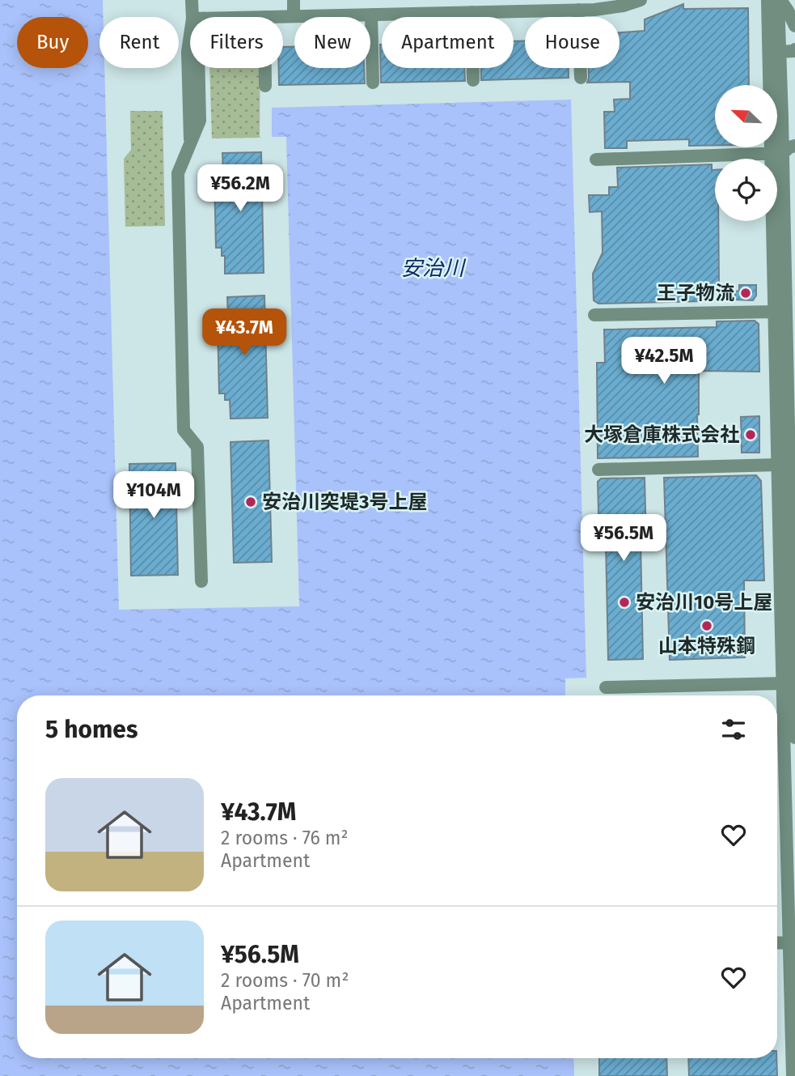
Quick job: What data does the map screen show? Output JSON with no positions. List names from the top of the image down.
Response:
{
  "water": ["安治川"],
  "places": [
    "王子物流",
    "大塚倉庫株式会社",
    "安治川突堤3号上屋",
    "安治川10号上屋",
    "山本特殊鋼"
  ],
  "north": "top left",
  "page": {
    "chip": [
      "Buy",
      "Rent",
      "Filters",
      "New",
      "Apartment",
      "House"
    ],
    "price": [
      "¥56.2M",
      "¥43.7M",
      "¥42.5M",
      "¥104M",
      "¥56.5M"
    ],
    "heading": "5 homes",
    "list": [
      {
        "name": "¥43.7M",
        "note": "2 rooms · 76 m² · Apartment"
      },
      {
        "name": "¥56.5M",
        "note": "2 rooms · 70 m² · Apartment"
      }
    ]
  }
}
